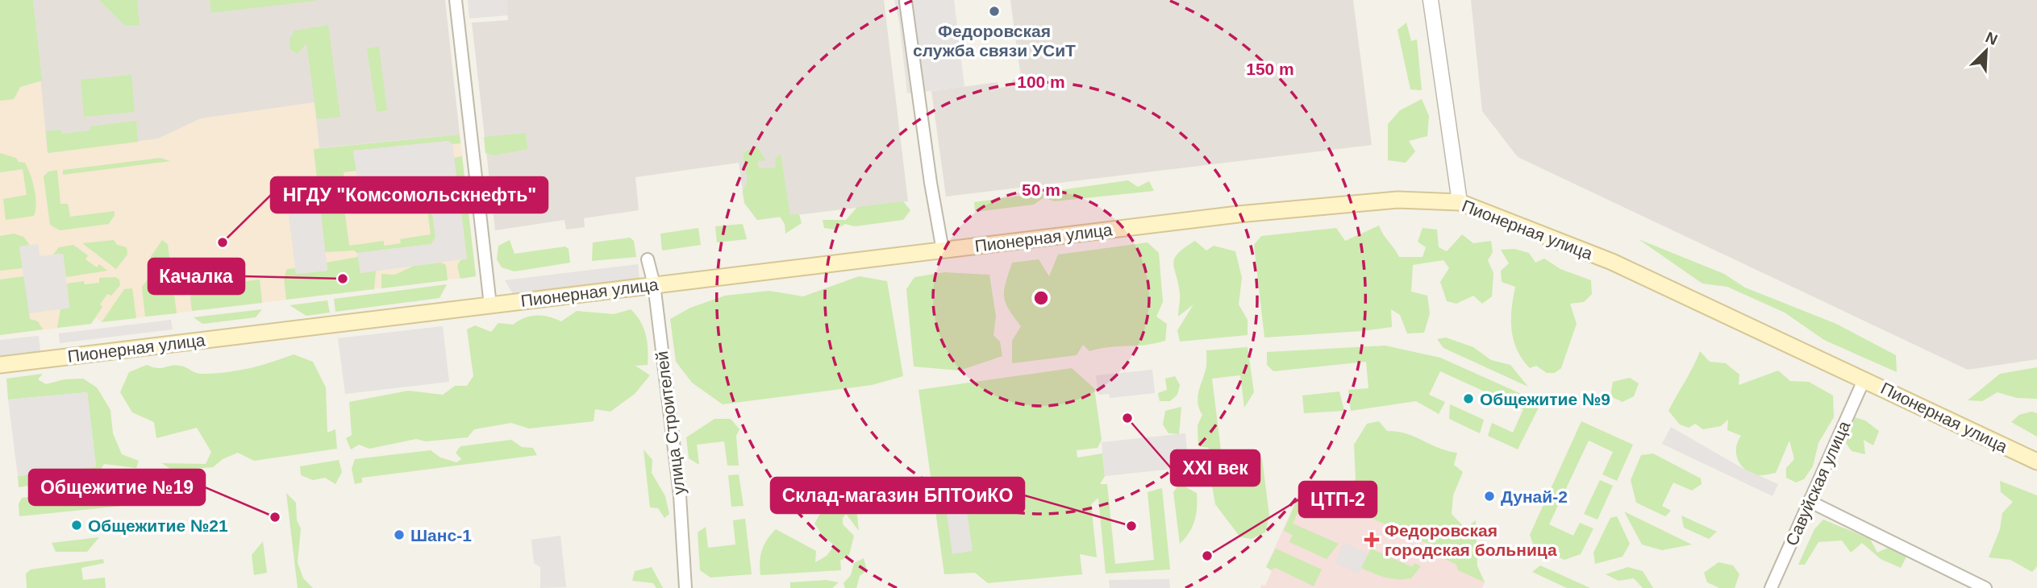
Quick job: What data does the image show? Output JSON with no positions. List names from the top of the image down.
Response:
{
  "streets": {
    "main road": ["Пионерная улица"],
    "street": ["улица Строителей", "Савуйская улица"]
  },
  "crossings": [
    ["Пионерная улица", "улица Строителей"],
    ["Пионерная улица", "Савуйская улица"]
  ],
  "places": {
    "other": [
      "Федоровская служба связи УСиТ",
      "НГДУ \"Комсомольскнефть\"",
      "Качалка",
      "Общежитие №9",
      "XXI век",
      "Дунай-2",
      "Общежитие №19",
      "Общежитие №21",
      "Склад-магазин БПТОиКО",
      "Шанс-1",
      "ЦТП-2"
    ],
    "health": ["Федоровская городская больница"]
  },
  "north": "top right",
  "rings": ["150 m", "100 m", "50 m"]
}
